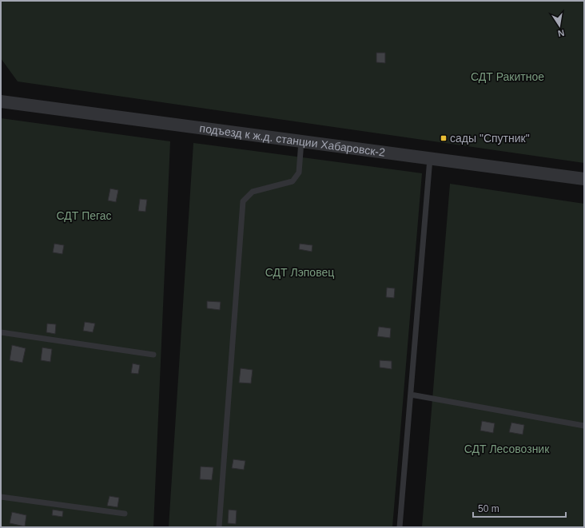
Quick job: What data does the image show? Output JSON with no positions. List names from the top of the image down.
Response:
{
  "streets": {
    "street": ["подъезд к ж.д. станции Хабаровск-2"]
  },
  "parks": [
    "СДТ Ракитное",
    "СДТ Пегас",
    "СДТ Лэповец",
    "СДТ Лесовозник"
  ],
  "places": {
    "transit": ["сады \"Спутник\""]
  },
  "scale_bar": "50 m",
  "north": "bottom"
}
